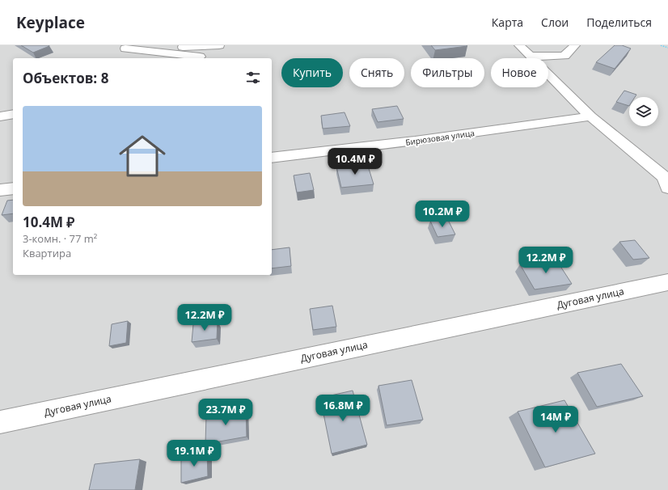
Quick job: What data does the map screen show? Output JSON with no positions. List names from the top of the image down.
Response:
{
  "streets": {
    "street": ["Бирюзовая улица", "Дуговая улица"]
  },
  "page": {
    "header": "Keyplace",
    "nav": ["Карта", "Слои", "Поделиться"],
    "chip": [
      "Купить",
      "Снять",
      "Фильтры",
      "Новое"
    ],
    "heading": "Объектов: 8",
    "list": [
      {
        "name": "10.4M ₽",
        "note": "3-комн. · 77 m² · Квартира"
      }
    ],
    "price": [
      "10.4M ₽",
      "10.2M ₽",
      "12.2M ₽",
      "12.2M ₽",
      "16.8M ₽",
      "23.7M ₽",
      "14M ₽",
      "19.1M ₽"
    ]
  }
}
